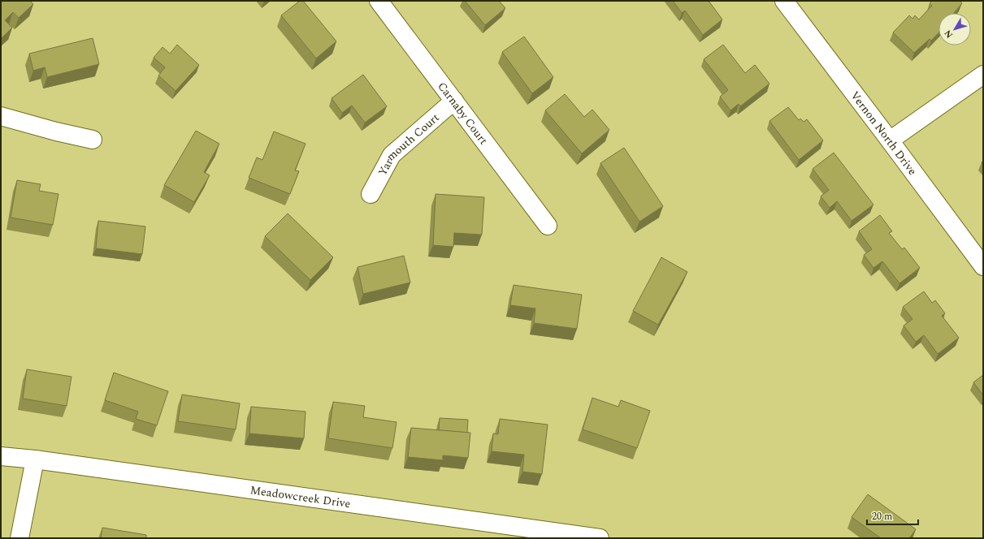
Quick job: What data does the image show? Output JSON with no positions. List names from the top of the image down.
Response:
{
  "streets": {
    "street": [
      "Carnaby Court",
      "Vernon North Drive",
      "Yarmouth Court",
      "Meadowcreek Drive"
    ]
  },
  "crossings": [
    ["Carnaby Court", "Yarmouth Court"]
  ],
  "scale_bar": "20 m",
  "north": "bottom left"
}
